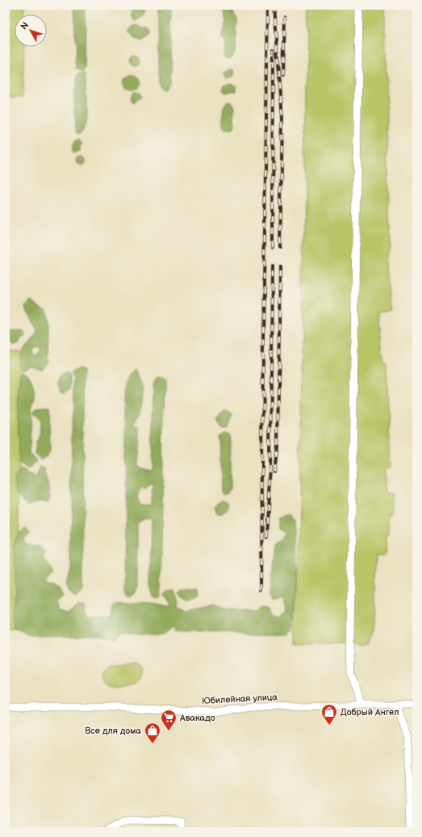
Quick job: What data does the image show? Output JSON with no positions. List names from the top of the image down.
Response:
{
  "streets": {
    "street": ["Юбилейная улица"]
  },
  "places": {
    "shop": ["Добрый Ангел", "Все для дома"],
    "supermarket": ["Авакадо"]
  },
  "north": "top left"
}
